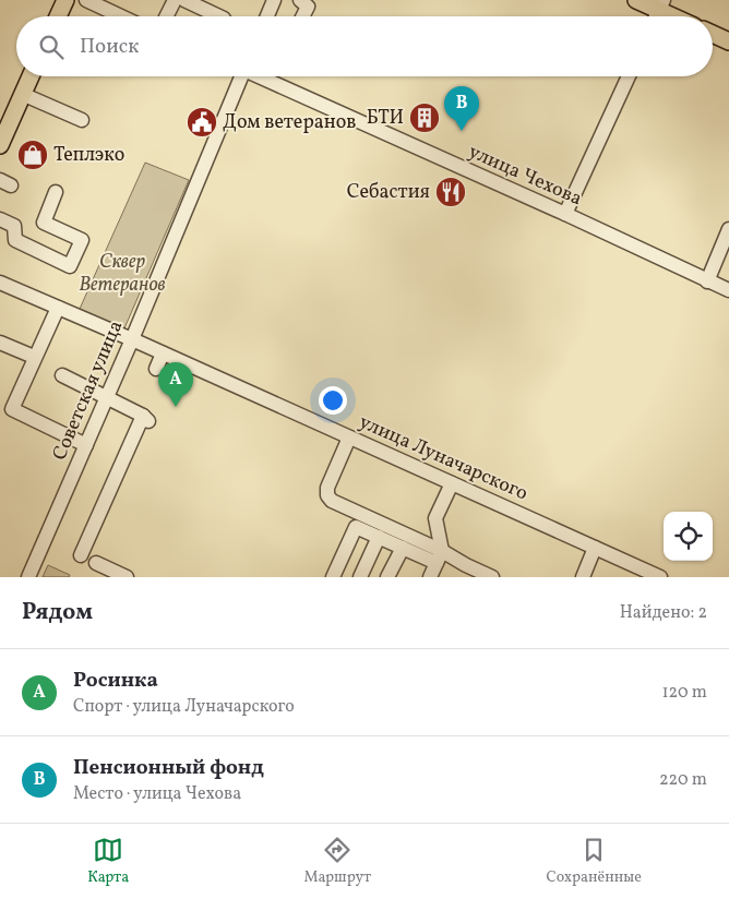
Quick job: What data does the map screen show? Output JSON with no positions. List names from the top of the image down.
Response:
{
  "streets": {
    "street": ["улица Чехова", "Советская улица", "улица Луначарского"]
  },
  "crossings": [
    ["Советская улица", "улица Луначарского"]
  ],
  "parks": ["Сквер Ветеранов"],
  "places": {
    "building": ["БТИ"],
    "public building": ["Дом ветеранов"],
    "shop": ["Теплэко"],
    "restaurant": ["Себастия"]
  },
  "page": {
    "search": "Поиск",
    "pins": ["B", "A"],
    "heading": ["Рядом", "Найдено: 2"],
    "list": [
      {
        "mark": "A",
        "name": "Росинка",
        "note": "Спорт · улица Луначарского",
        "value": "120 m"
      },
      {
        "mark": "B",
        "name": "Пенсионный фонд",
        "note": "Место · улица Чехова",
        "value": "220 m"
      }
    ],
    "nav": ["Карта", "Маршрут", "Сохранённые"]
  }
}
